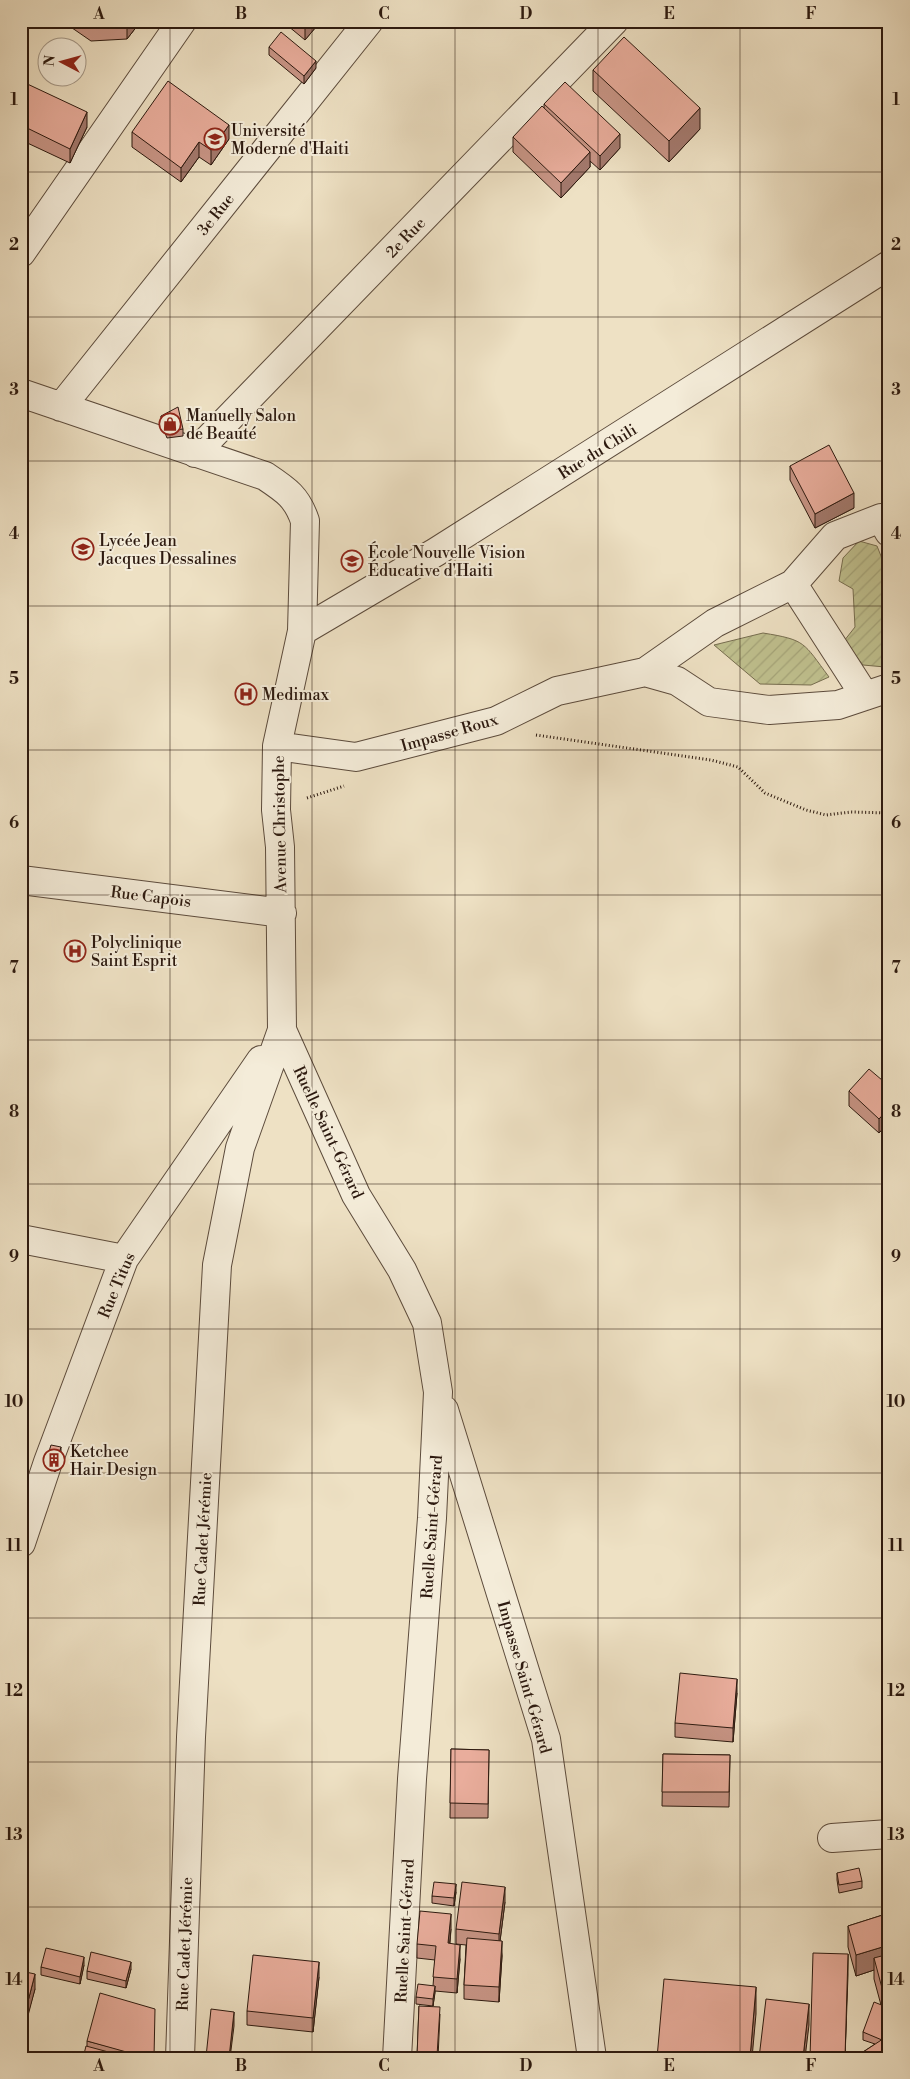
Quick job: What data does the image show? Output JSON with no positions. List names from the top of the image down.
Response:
{
  "streets": {
    "street": [
      "3e Rue",
      "2e Rue",
      "Rue du Chili",
      "Impasse Roux",
      "Avenue Christophe",
      "Rue Capois",
      "Ruelle Saint-Gérard",
      "Rue Titus",
      "Rue Cadet Jérémie",
      "Impasse Saint-Gérard"
    ]
  },
  "crossings": [
    ["3e Rue", "Avenue Christophe"],
    ["2e Rue", "Avenue Christophe"],
    ["Rue du Chili", "Avenue Christophe"],
    ["Impasse Roux", "Avenue Christophe"],
    ["Avenue Christophe", "Rue Capois"],
    ["Avenue Christophe", "Ruelle Saint-Gérard"],
    ["Avenue Christophe", "Rue Titus"],
    ["Avenue Christophe", "Rue Cadet Jérémie"],
    ["Ruelle Saint-Gérard", "Rue Titus"],
    ["Ruelle Saint-Gérard", "Rue Cadet Jérémie"],
    ["Ruelle Saint-Gérard", "Impasse Saint-Gérard"],
    ["Rue Titus", "Rue Cadet Jérémie"]
  ],
  "places": {
    "school or university": ["Université Moderne d'Haiti", "Lycée Jean Jacques Dessalines", "École Nouvelle Vision Éducative d'Haiti"],
    "shop": ["Manuelly Salon de Beauté"],
    "hospital": ["Medimax", "Polyclinique Saint Esprit"],
    "building": ["Ketchee Hair Design"]
  },
  "north": "left",
  "grid": {
    "columns": [
      "A",
      "B",
      "C",
      "D",
      "E",
      "F"
    ],
    "rows": [
      "1",
      "2",
      "3",
      "4",
      "5",
      "6",
      "7",
      "8",
      "9",
      "10",
      "11",
      "12",
      "13",
      "14"
    ]
  }
}
